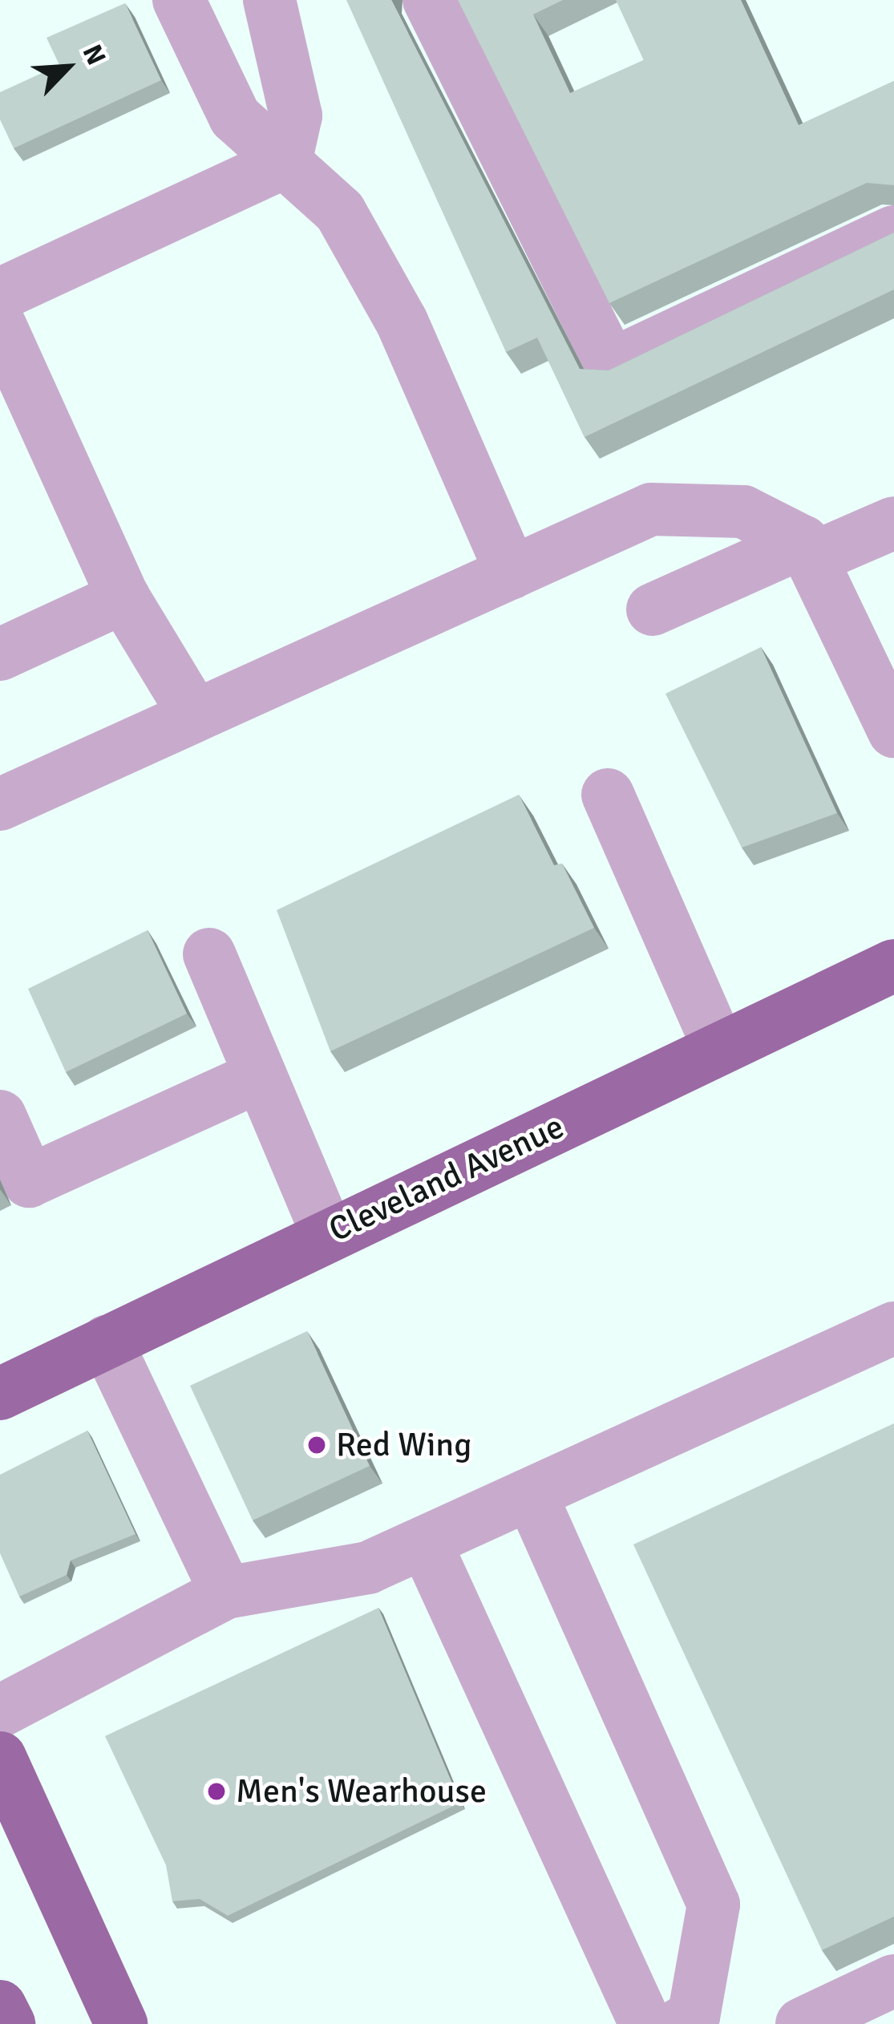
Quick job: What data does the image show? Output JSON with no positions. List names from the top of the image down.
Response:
{
  "streets": {
    "main road": ["Cleveland Avenue"]
  },
  "places": ["Red Wing", "Men's Wearhouse"],
  "north": "top right"
}
